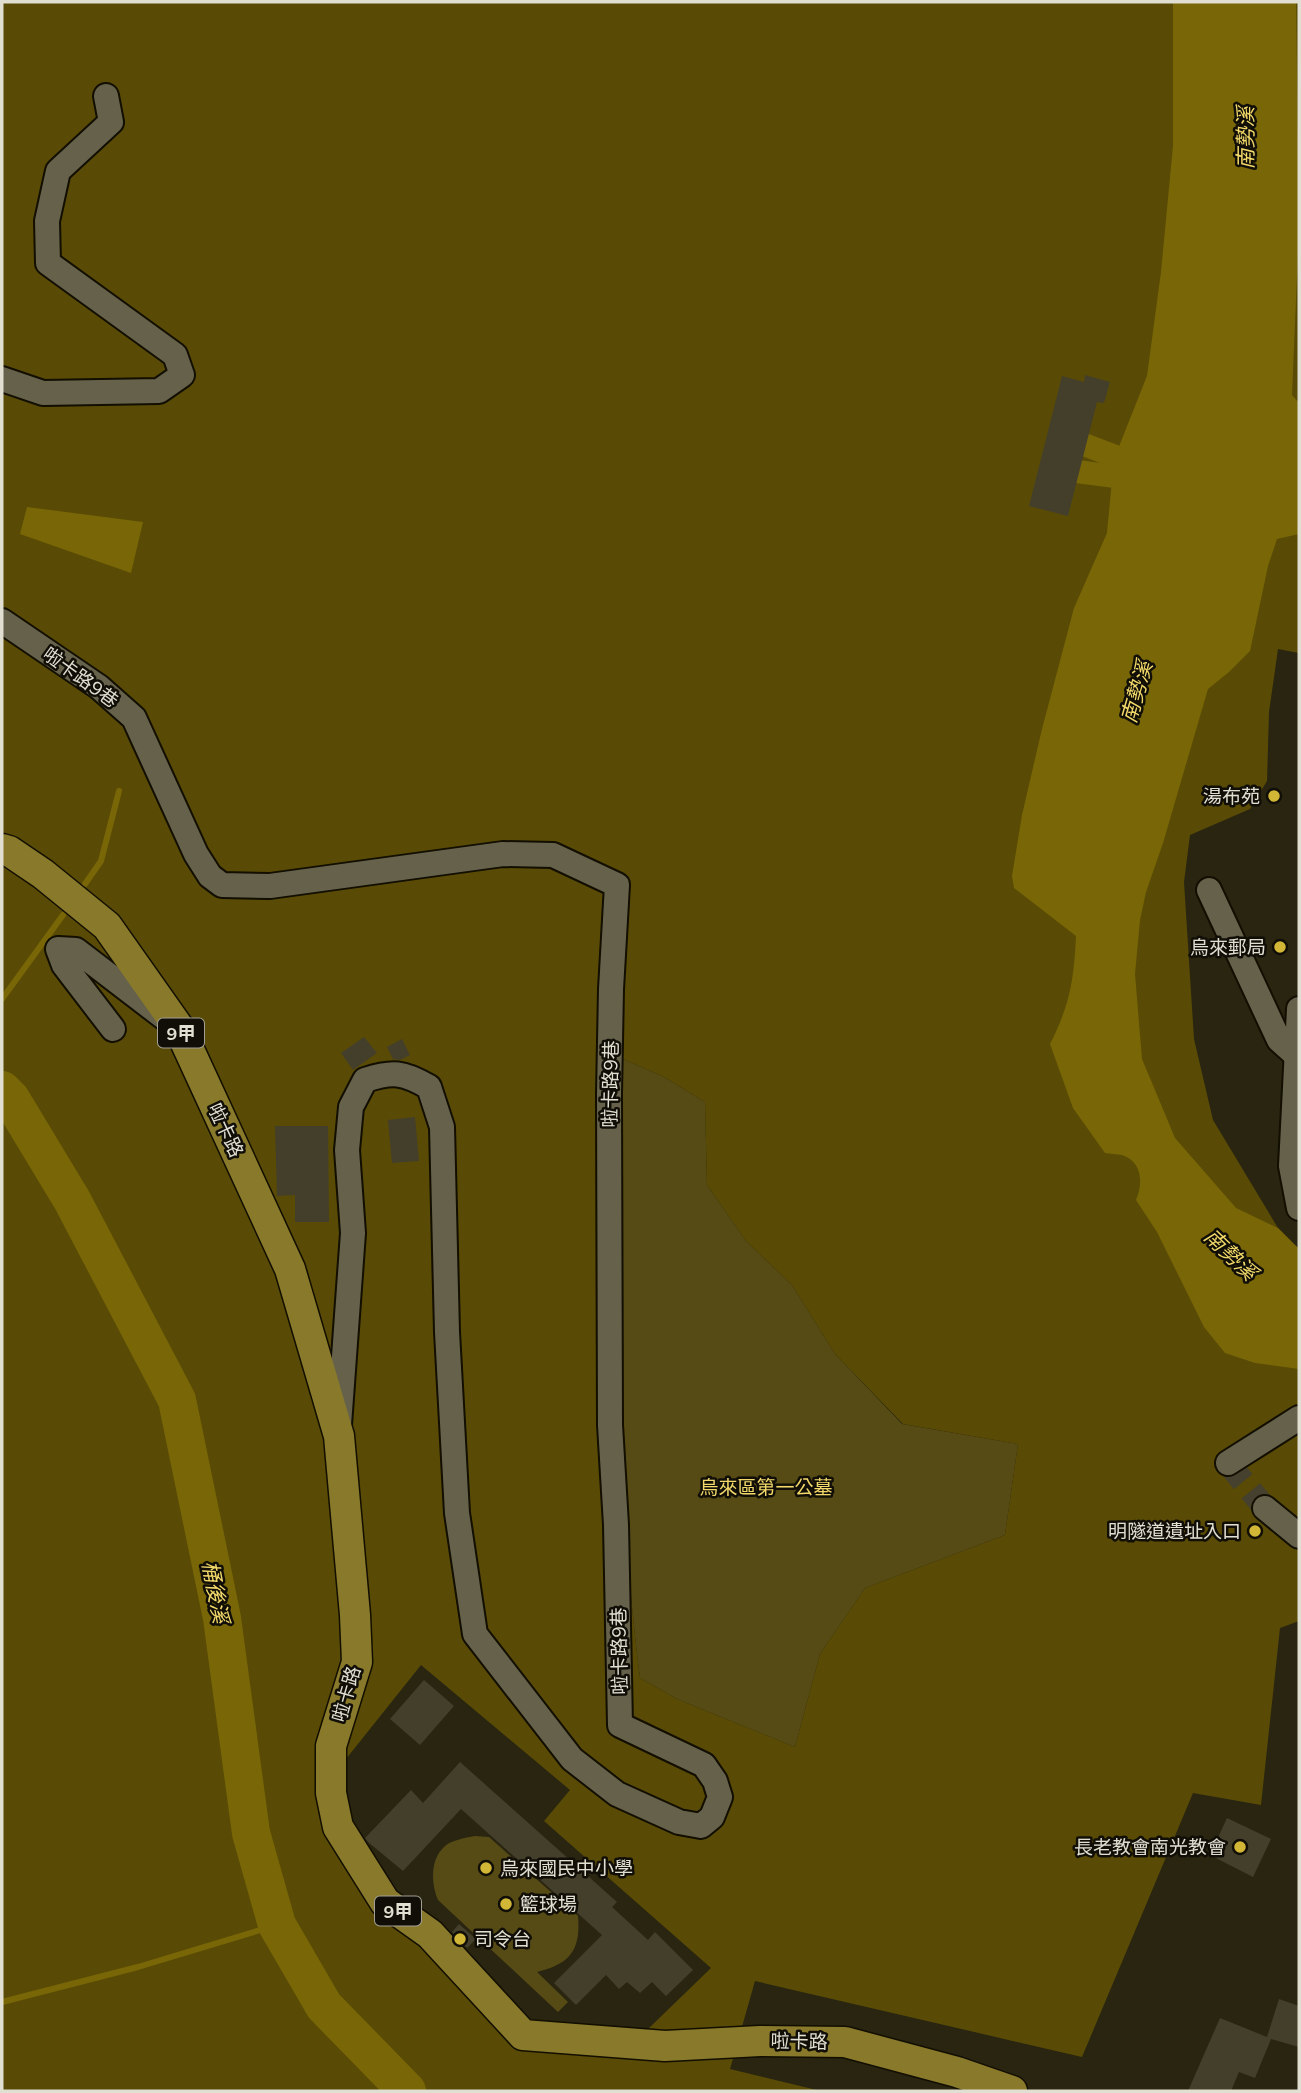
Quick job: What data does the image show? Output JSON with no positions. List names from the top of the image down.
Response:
{
  "streets": {
    "main road": ["9甲", "啦卡路"],
    "street": ["啦卡路9巷"]
  },
  "crossings": [
    ["啦卡路9巷", "啦卡路"]
  ],
  "water": ["南勢溪", "桶後溪"],
  "parks": ["烏來區第一公墓"],
  "places": [
    "湯布苑",
    "烏來郵局",
    "明隧道遺址入口",
    "長老教會南光教會",
    "烏來國民中小學",
    "籃球場",
    "司令台"
  ]
}
